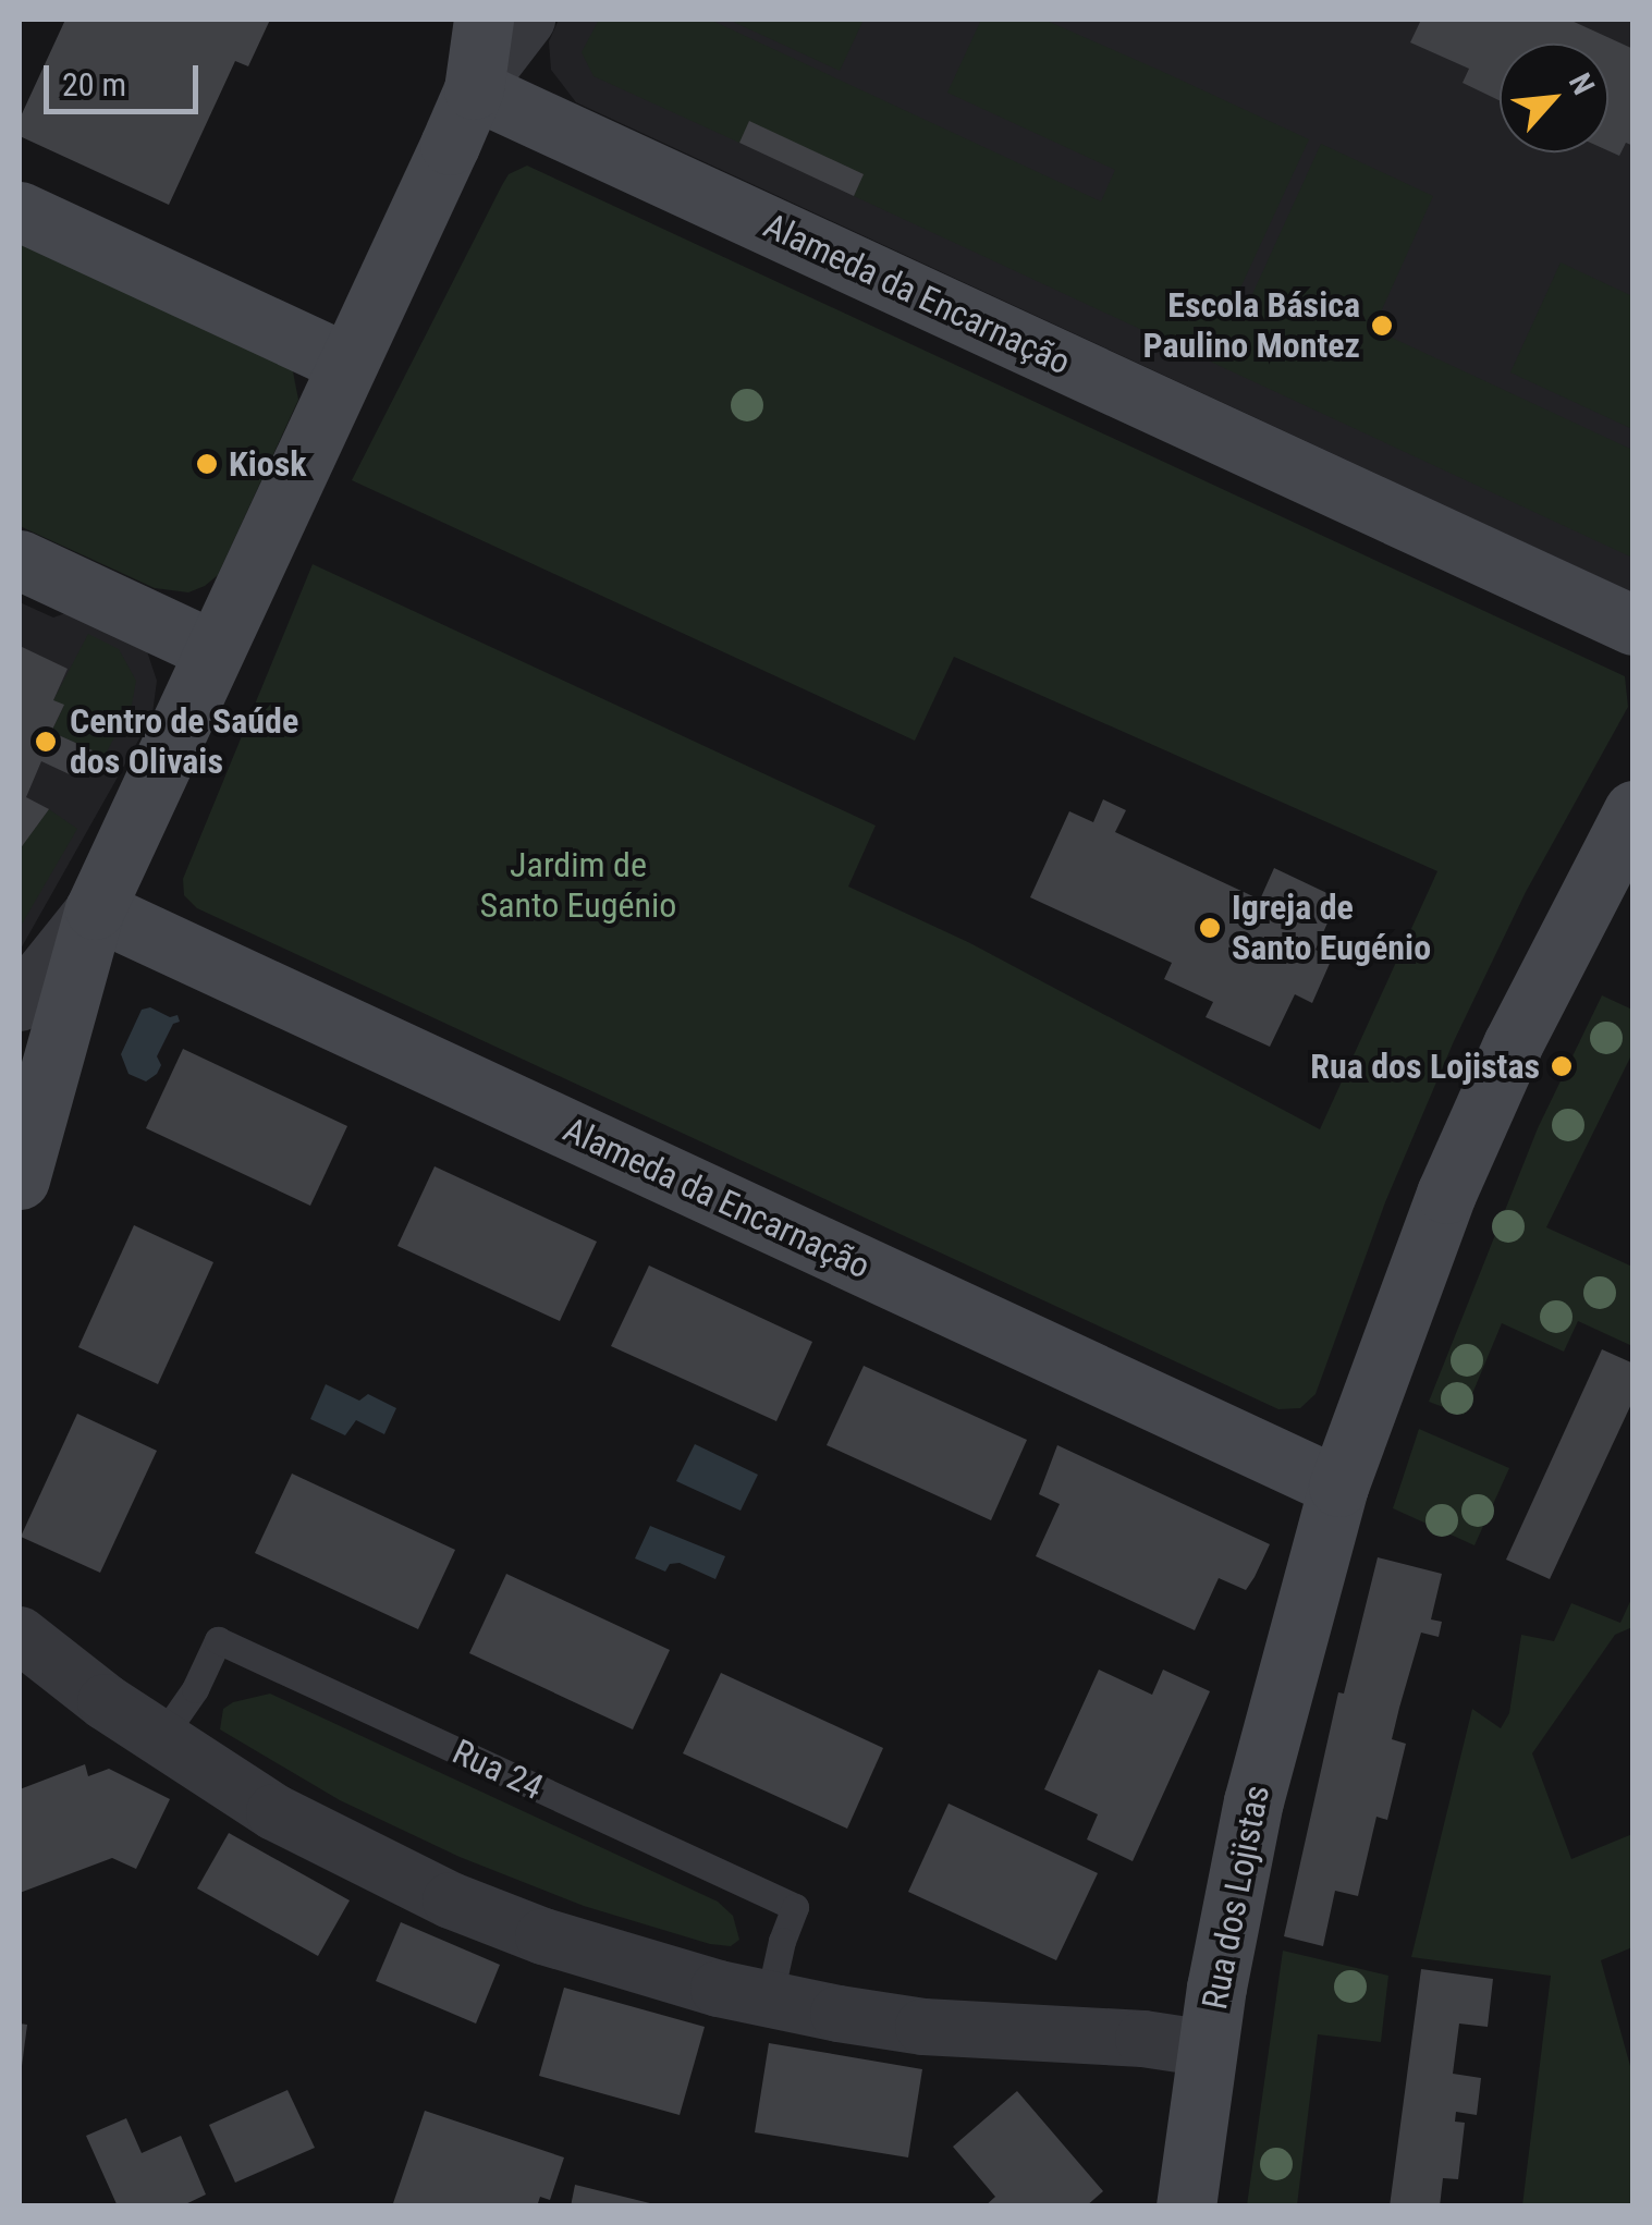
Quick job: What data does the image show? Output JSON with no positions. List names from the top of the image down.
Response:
{
  "streets": {
    "street": ["Alameda da Encarnação", "Rua dos Lojistas"],
    "lane": ["Rua 24"]
  },
  "crossings": [
    ["Alameda da Encarnação", "Rua dos Lojistas"]
  ],
  "parks": ["Jardim de Santo Eugénio"],
  "places": [
    "Escola Básica Paulino Montez",
    "Kiosk",
    "Centro de Saúde dos Olivais",
    "Igreja de Santo Eugénio",
    "Rua dos Lojistas"
  ],
  "scale_bar": "20 m",
  "north": "top right"
}
